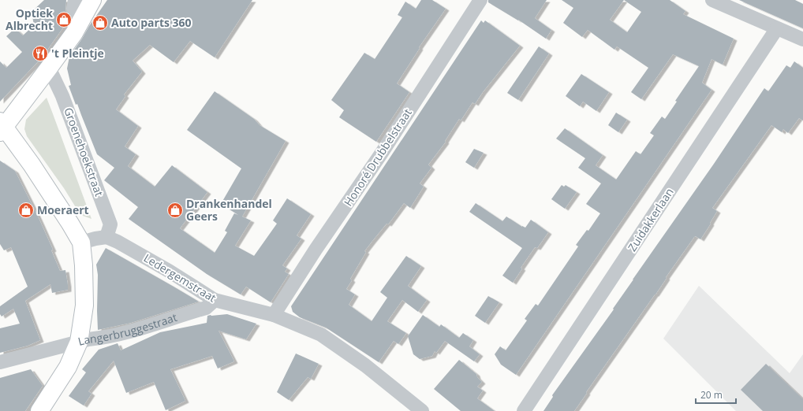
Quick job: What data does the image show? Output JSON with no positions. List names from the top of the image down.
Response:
{
  "streets": {
    "street": [
      "Groenehoekstraat",
      "Honoré Drubbelstraat",
      "Zuidakkerlaan",
      "Ledergemstraat",
      "Langerbruggestraat"
    ]
  },
  "crossings": [
    ["Groenehoekstraat", "Ledergemstraat"],
    ["Honoré Drubbelstraat", "Ledergemstraat"],
    ["Ledergemstraat", "Langerbruggestraat"]
  ],
  "places": {
    "shop": [
      "Optiek Albrecht",
      "Auto parts 360",
      "Moeraert",
      "Drankenhandel Geers"
    ],
    "restaurant": ["'t Pleintje"]
  },
  "scale_bar": "20 m"
}
